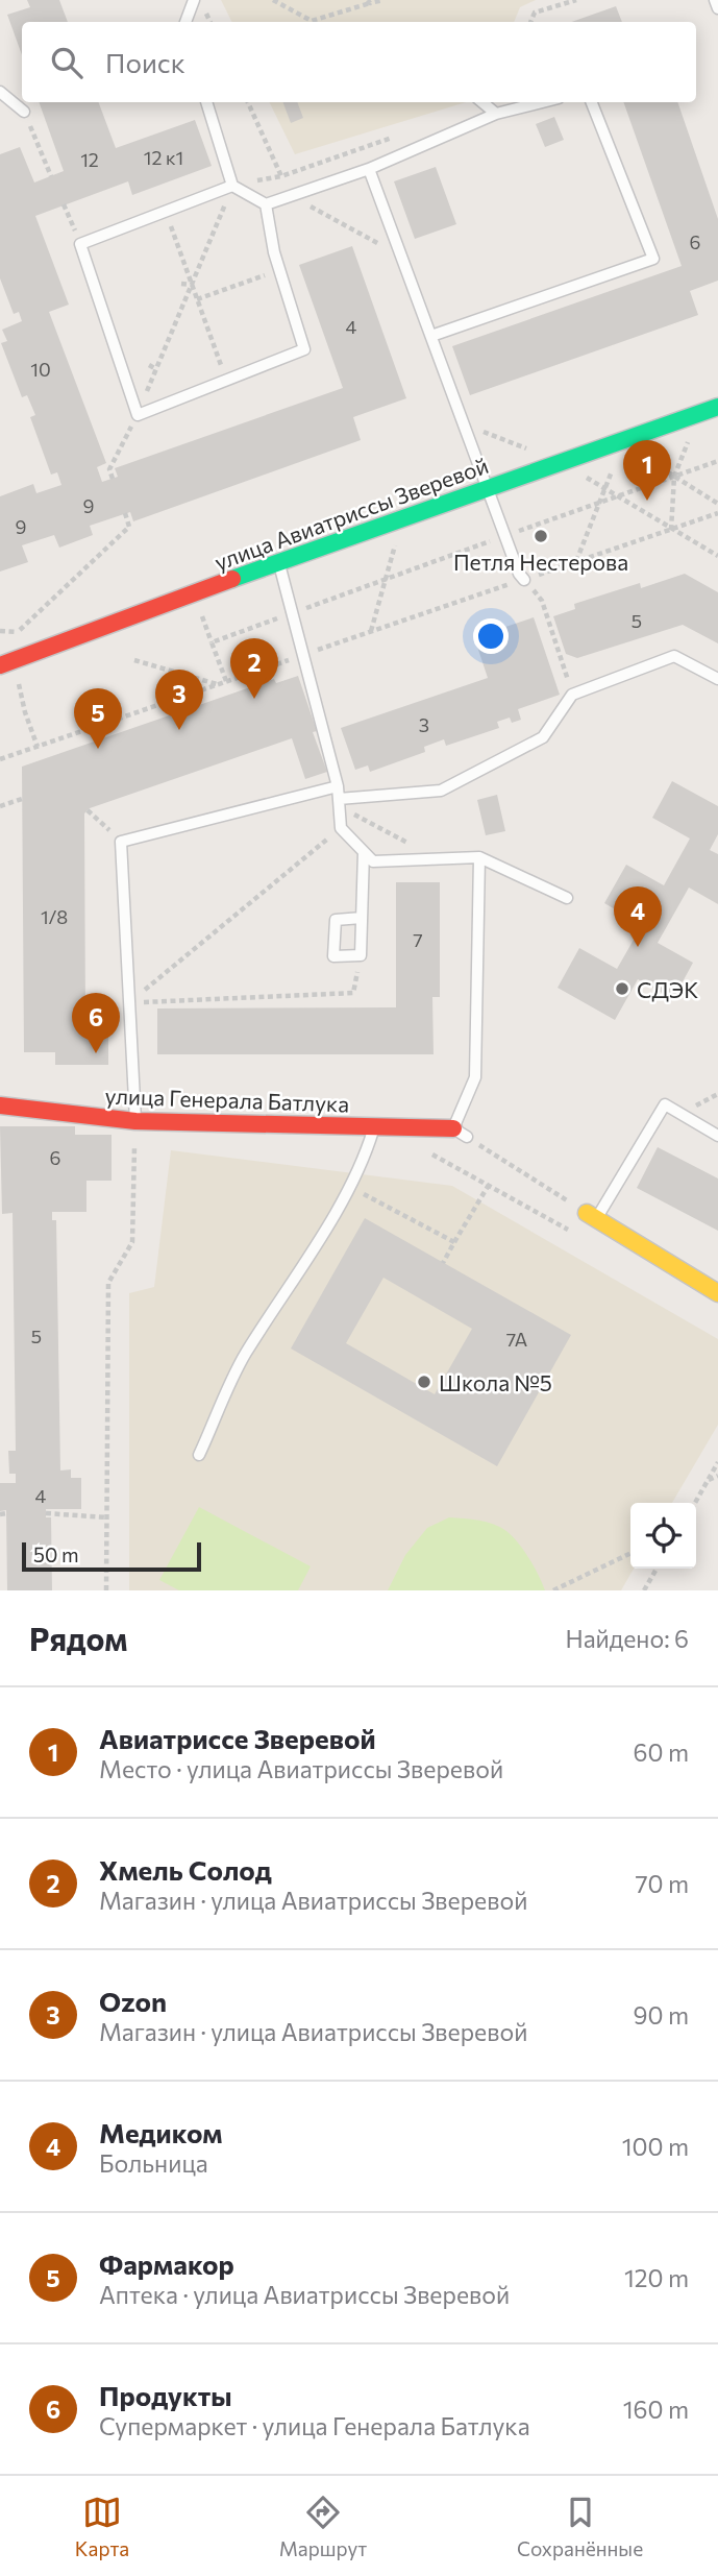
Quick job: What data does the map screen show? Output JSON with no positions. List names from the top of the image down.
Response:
{
  "streets": {
    "street": ["улица Авиатриссы Зверевой", "улица Генерала Батлука"]
  },
  "places": ["Петля Нестерова", "СДЭК", "Школа №5"],
  "house_numbers": [
    "12 к1",
    "12",
    "6",
    "4",
    "10",
    "9",
    "9",
    "5",
    "3",
    "1/8",
    "7",
    "6",
    "5",
    "7А",
    "4"
  ],
  "scale_bar": "50 m",
  "page": {
    "search": "Поиск",
    "pins": [
      "1",
      "2",
      "3",
      "5",
      "4",
      "6"
    ],
    "scale": "50 m",
    "heading": ["Рядом", "Найдено: 6"],
    "list": [
      {
        "mark": "1",
        "name": "Авиатриссе Зверевой",
        "note": "Место · улица Авиатриссы Зверевой",
        "value": "60 m"
      },
      {
        "mark": "2",
        "name": "Хмель Солод",
        "note": "Магазин · улица Авиатриссы Зверевой",
        "value": "70 m"
      },
      {
        "mark": "3",
        "name": "Ozon",
        "note": "Магазин · улица Авиатриссы Зверевой",
        "value": "90 m"
      },
      {
        "mark": "4",
        "name": "Медиком",
        "note": "Больница",
        "value": "100 m"
      },
      {
        "mark": "5",
        "name": "Фармакор",
        "note": "Аптека · улица Авиатриссы Зверевой",
        "value": "120 m"
      },
      {
        "mark": "6",
        "name": "Продукты",
        "note": "Супермаркет · улица Генерала Батлука",
        "value": "160 m"
      }
    ],
    "nav": ["Карта", "Маршрут", "Сохранённые"]
  }
}
